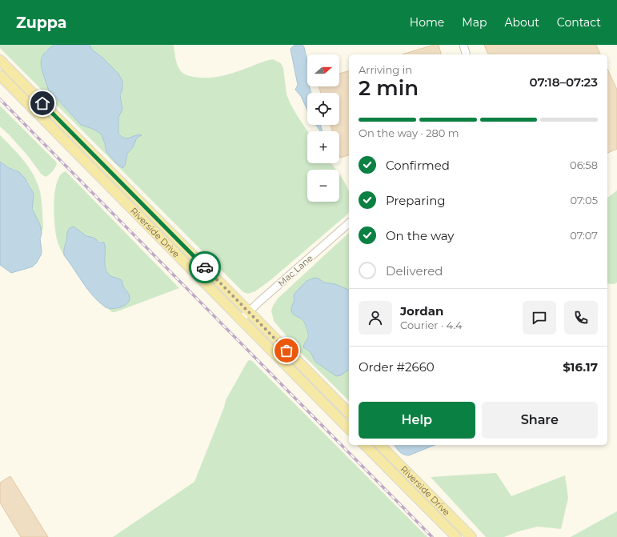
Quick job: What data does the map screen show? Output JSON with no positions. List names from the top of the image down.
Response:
{
  "streets": {
    "main road": ["Riverside Drive"],
    "street": ["Mac Lane"]
  },
  "crossings": [
    ["Riverside Drive", "Mac Lane"]
  ],
  "north": "right",
  "page": {
    "header": "Zuppa",
    "nav": [
      "Home",
      "Map",
      "About",
      "Contact"
    ],
    "map_buttons": ["+", "−"],
    "heading": ["2 min", "Arriving in", "07:18–07:23"],
    "panel": [
      "Jordan",
      "Courier · 4.4",
      "Order #2660",
      "$16.17"
    ],
    "bar": "On the way · 280 m",
    "list": [
      ["Confirmed", "06:58"],
      ["Preparing", "07:05"],
      ["On the way", "07:07"],
      "Delivered"
    ],
    "buttons": ["Help", "Share"]
  }
}
